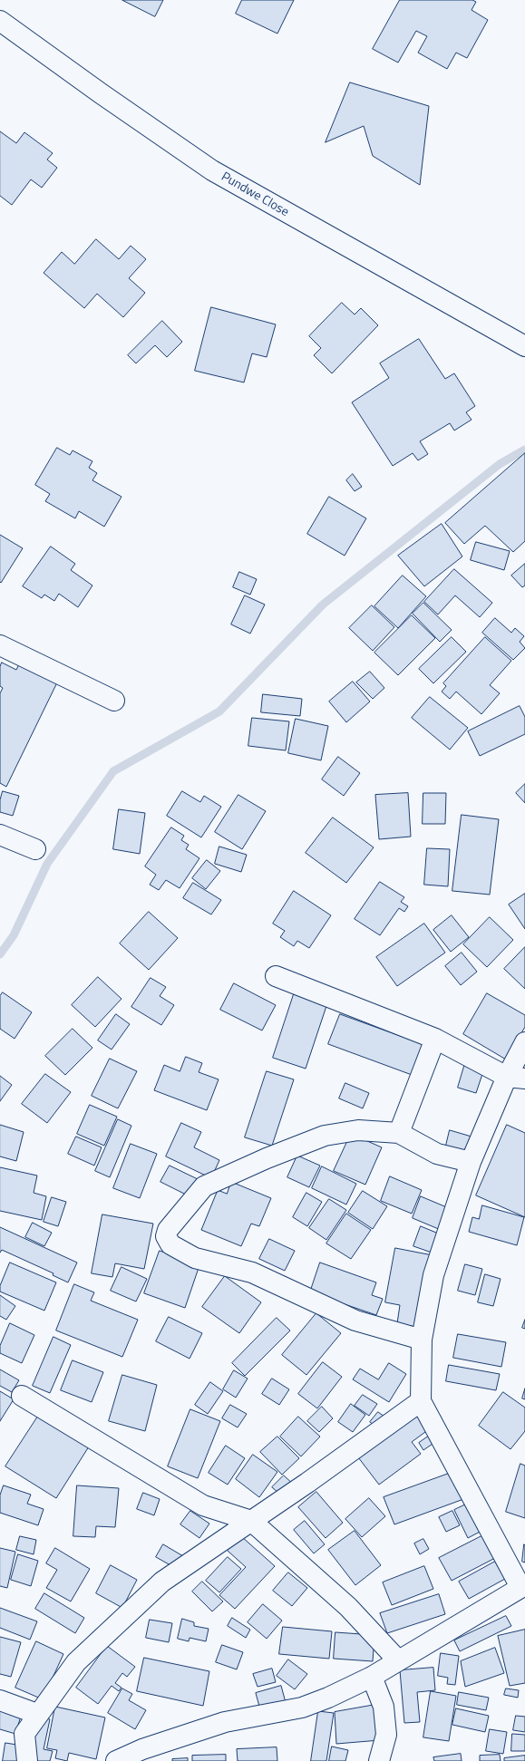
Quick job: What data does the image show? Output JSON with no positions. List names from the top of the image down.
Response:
{
  "streets": {
    "street": ["Pundwe Close"]
  }
}
